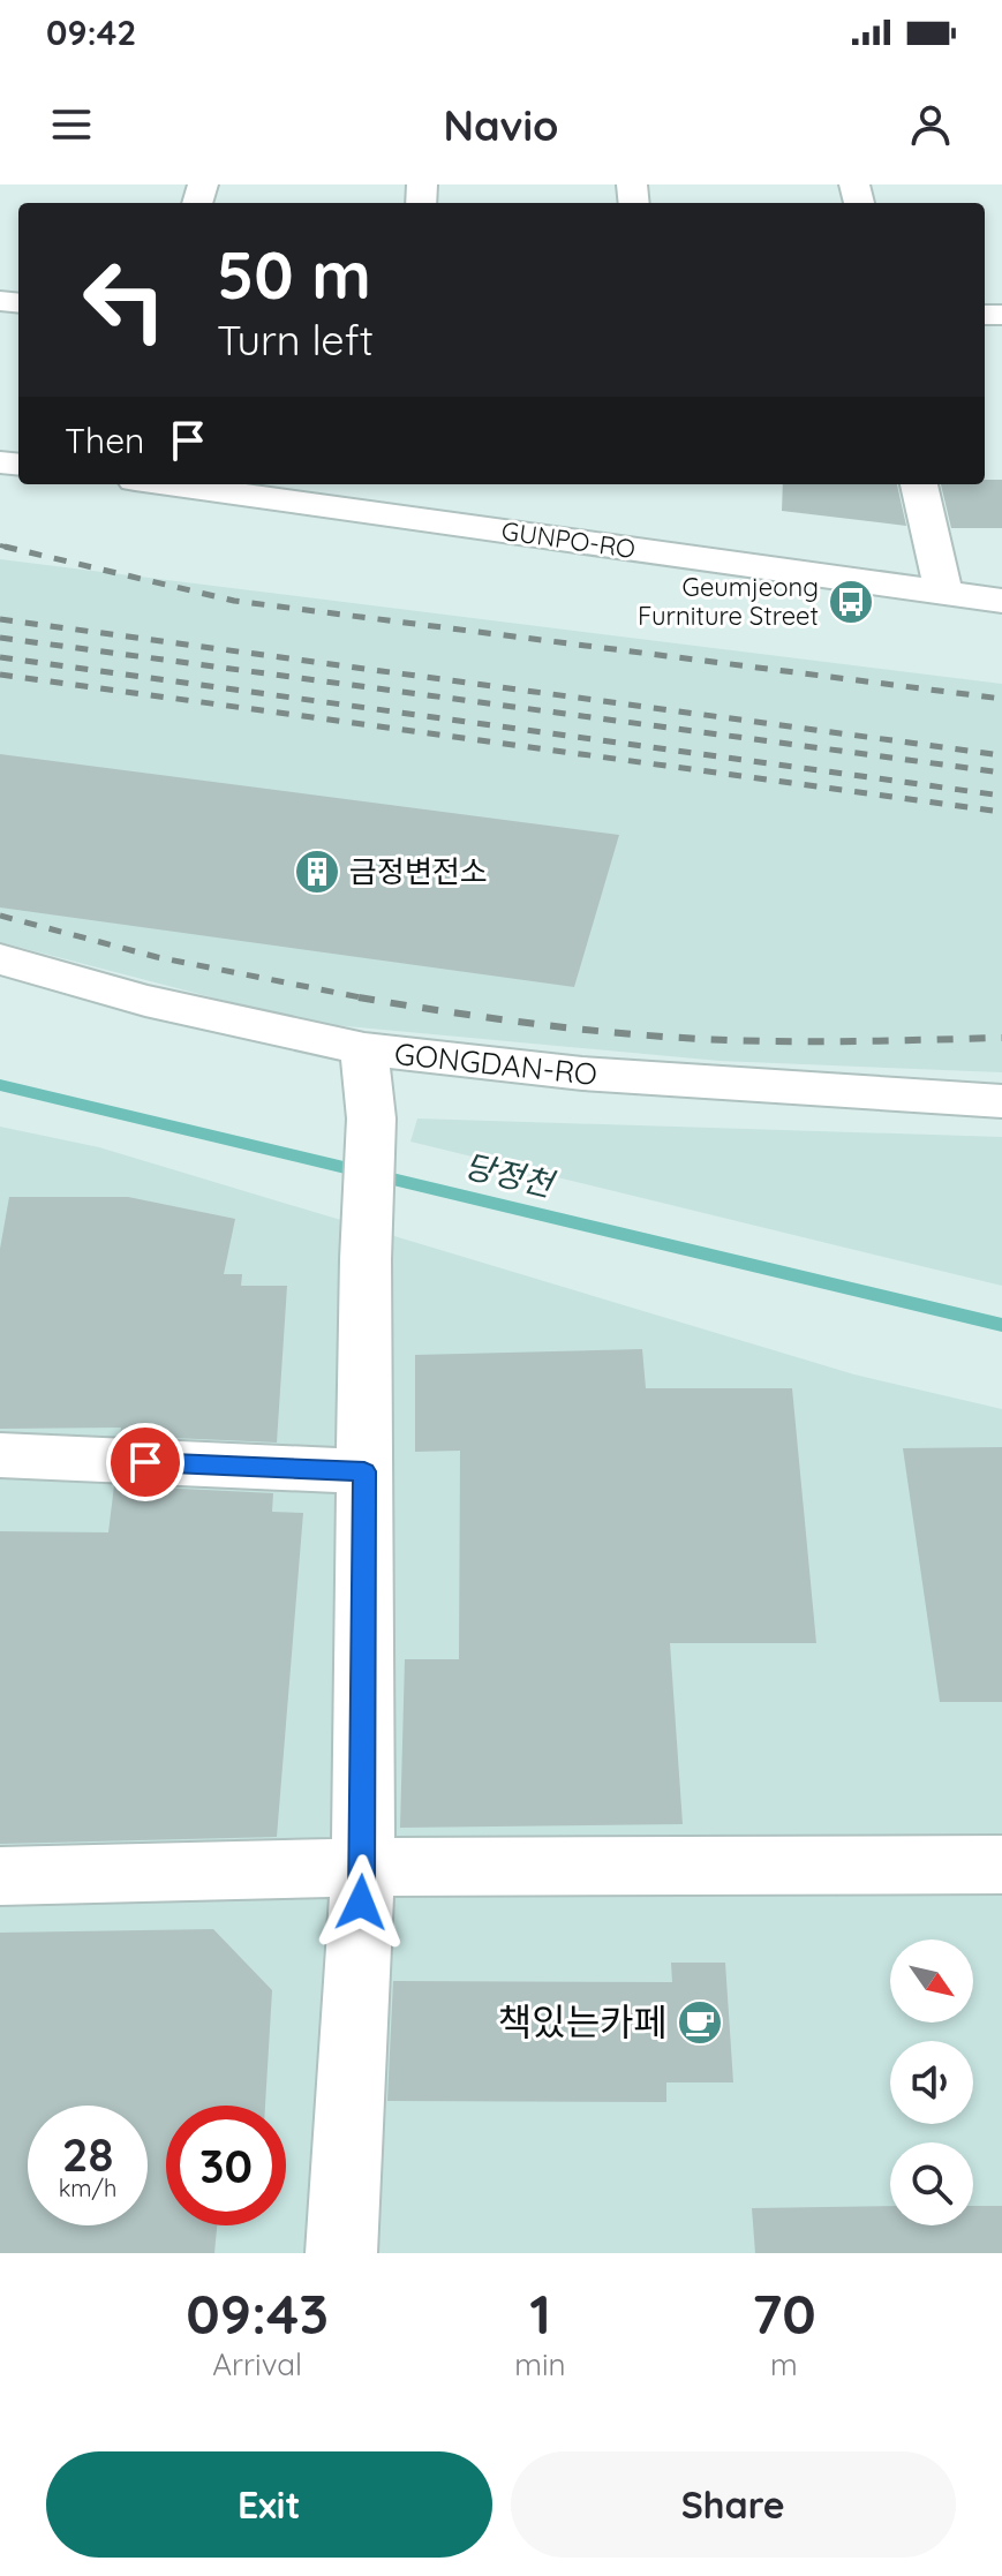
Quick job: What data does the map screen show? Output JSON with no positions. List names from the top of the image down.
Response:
{
  "streets": {
    "street": ["GUNPO-RO", "GONGDAN-RO"]
  },
  "water": ["당정천"],
  "places": {
    "bus stop": ["Geumjeong Furniture Street"],
    "building": ["금정변전소"],
    "cafe": ["책있는카페"]
  },
  "north": "bottom right",
  "page": {
    "status": "09:42",
    "header": "Navio",
    "turn": ["50 m", "Turn left"],
    "then": "Then",
    "speed": "28 km/h",
    "limit": "30",
    "eta": [
      "09:43",
      "Arrival",
      "1",
      "min",
      "70",
      "m"
    ],
    "buttons": ["Exit", "Share"]
  }
}
